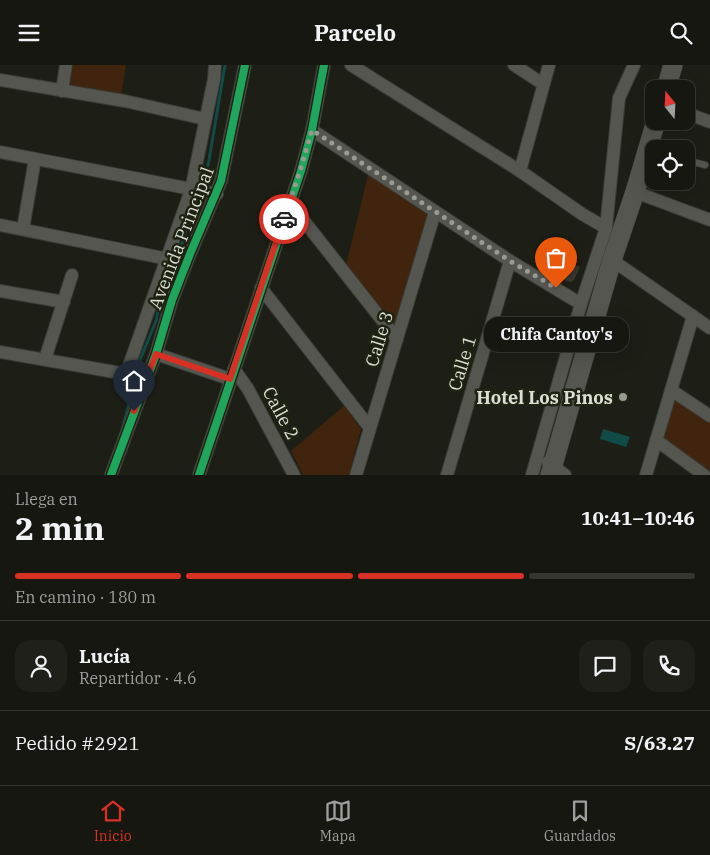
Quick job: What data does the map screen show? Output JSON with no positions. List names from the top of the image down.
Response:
{
  "streets": {
    "street": [
      "Avenida Principal",
      "Calle 3",
      "Calle 1",
      "Calle 2"
    ]
  },
  "places": ["Chifa Cantoy's", "Hotel Los Pinos"],
  "north": "top",
  "page": {
    "header": "Parcelo",
    "bubble": "Chifa Cantoy's",
    "heading": ["2 min", "Llega en", "10:41–10:46"],
    "panel": [
      "Lucía",
      "Repartidor · 4.6",
      "Pedido #2921",
      "S/63.27"
    ],
    "bar": "En camino · 180 m",
    "tabs": ["Inicio", "Mapa", "Guardados"]
  }
}
